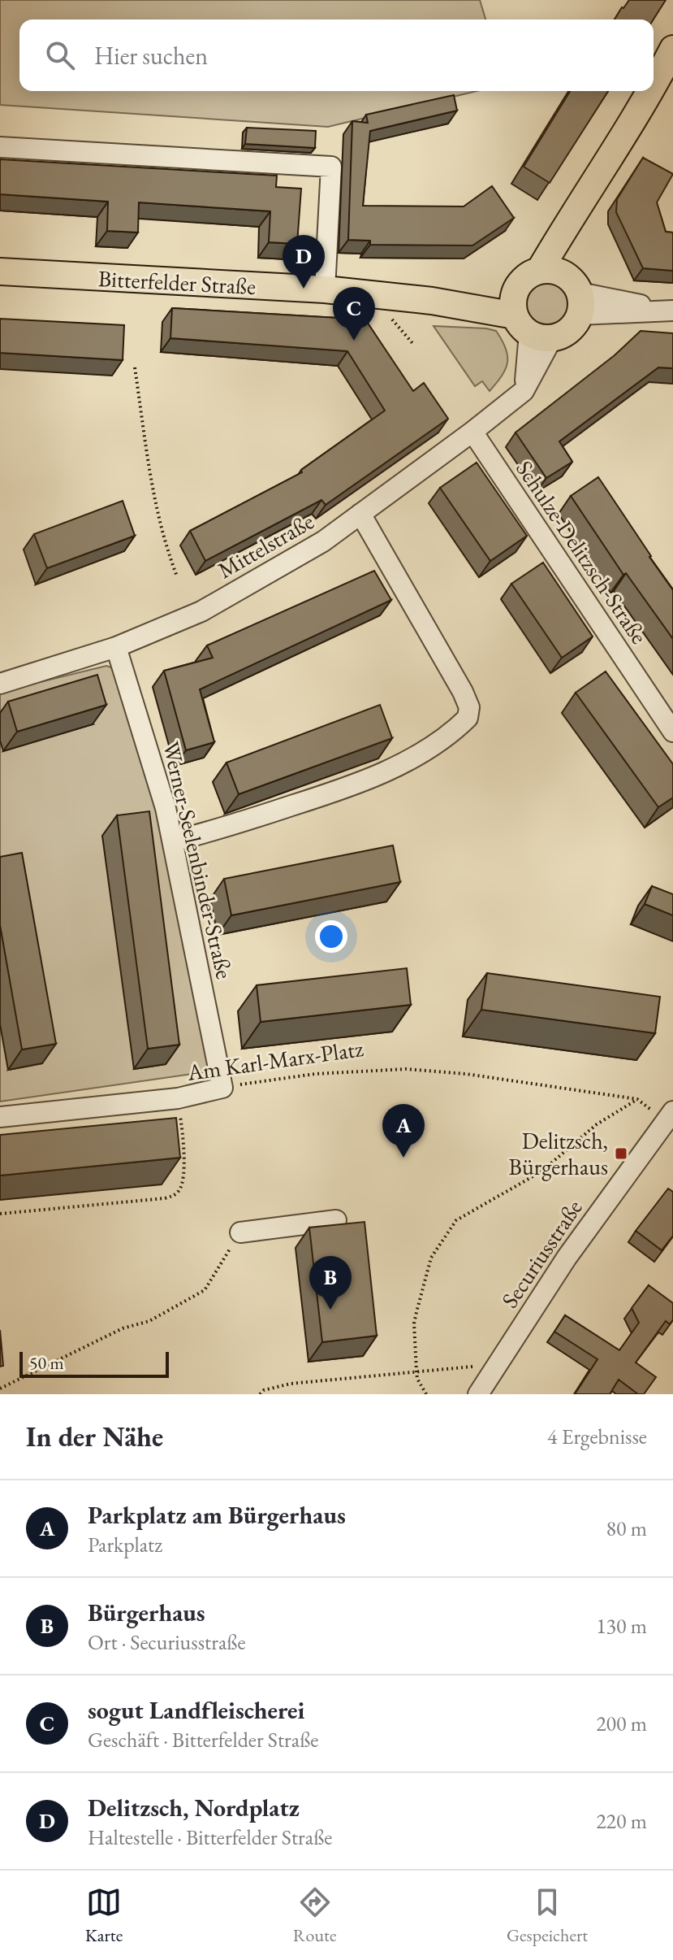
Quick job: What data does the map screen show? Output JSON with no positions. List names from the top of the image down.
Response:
{
  "streets": {
    "main road": ["Bitterfelder Straße"],
    "street": [
      "Mittelstraße",
      "Schulze-Delitzsch-Straße",
      "Werner-Seelenbinder-Straße",
      "Am Karl-Marx-Platz",
      "Securiusstraße"
    ]
  },
  "crossings": [
    ["Bitterfelder Straße", "Mittelstraße"],
    ["Mittelstraße", "Schulze-Delitzsch-Straße"],
    ["Mittelstraße", "Werner-Seelenbinder-Straße"],
    ["Werner-Seelenbinder-Straße", "Am Karl-Marx-Platz"],
    ["Am Karl-Marx-Platz", "Securiusstraße"]
  ],
  "places": {
    "transit": ["Delitzsch, Bürgerhaus"]
  },
  "scale_bar": "50 m",
  "page": {
    "search": "Hier suchen",
    "pins": [
      "D",
      "C",
      "A",
      "B"
    ],
    "scale": "50 m",
    "heading": ["In der Nähe", "4 Ergebnisse"],
    "list": [
      {
        "mark": "A",
        "name": "Parkplatz am Bürgerhaus",
        "note": "Parkplatz",
        "value": "80 m"
      },
      {
        "mark": "B",
        "name": "Bürgerhaus",
        "note": "Ort · Securiusstraße",
        "value": "130 m"
      },
      {
        "mark": "C",
        "name": "sogut Landfleischerei",
        "note": "Geschäft · Bitterfelder Straße",
        "value": "200 m"
      },
      {
        "mark": "D",
        "name": "Delitzsch, Nordplatz",
        "note": "Haltestelle · Bitterfelder Straße",
        "value": "220 m"
      }
    ],
    "nav": ["Karte", "Route", "Gespeichert"]
  }
}
